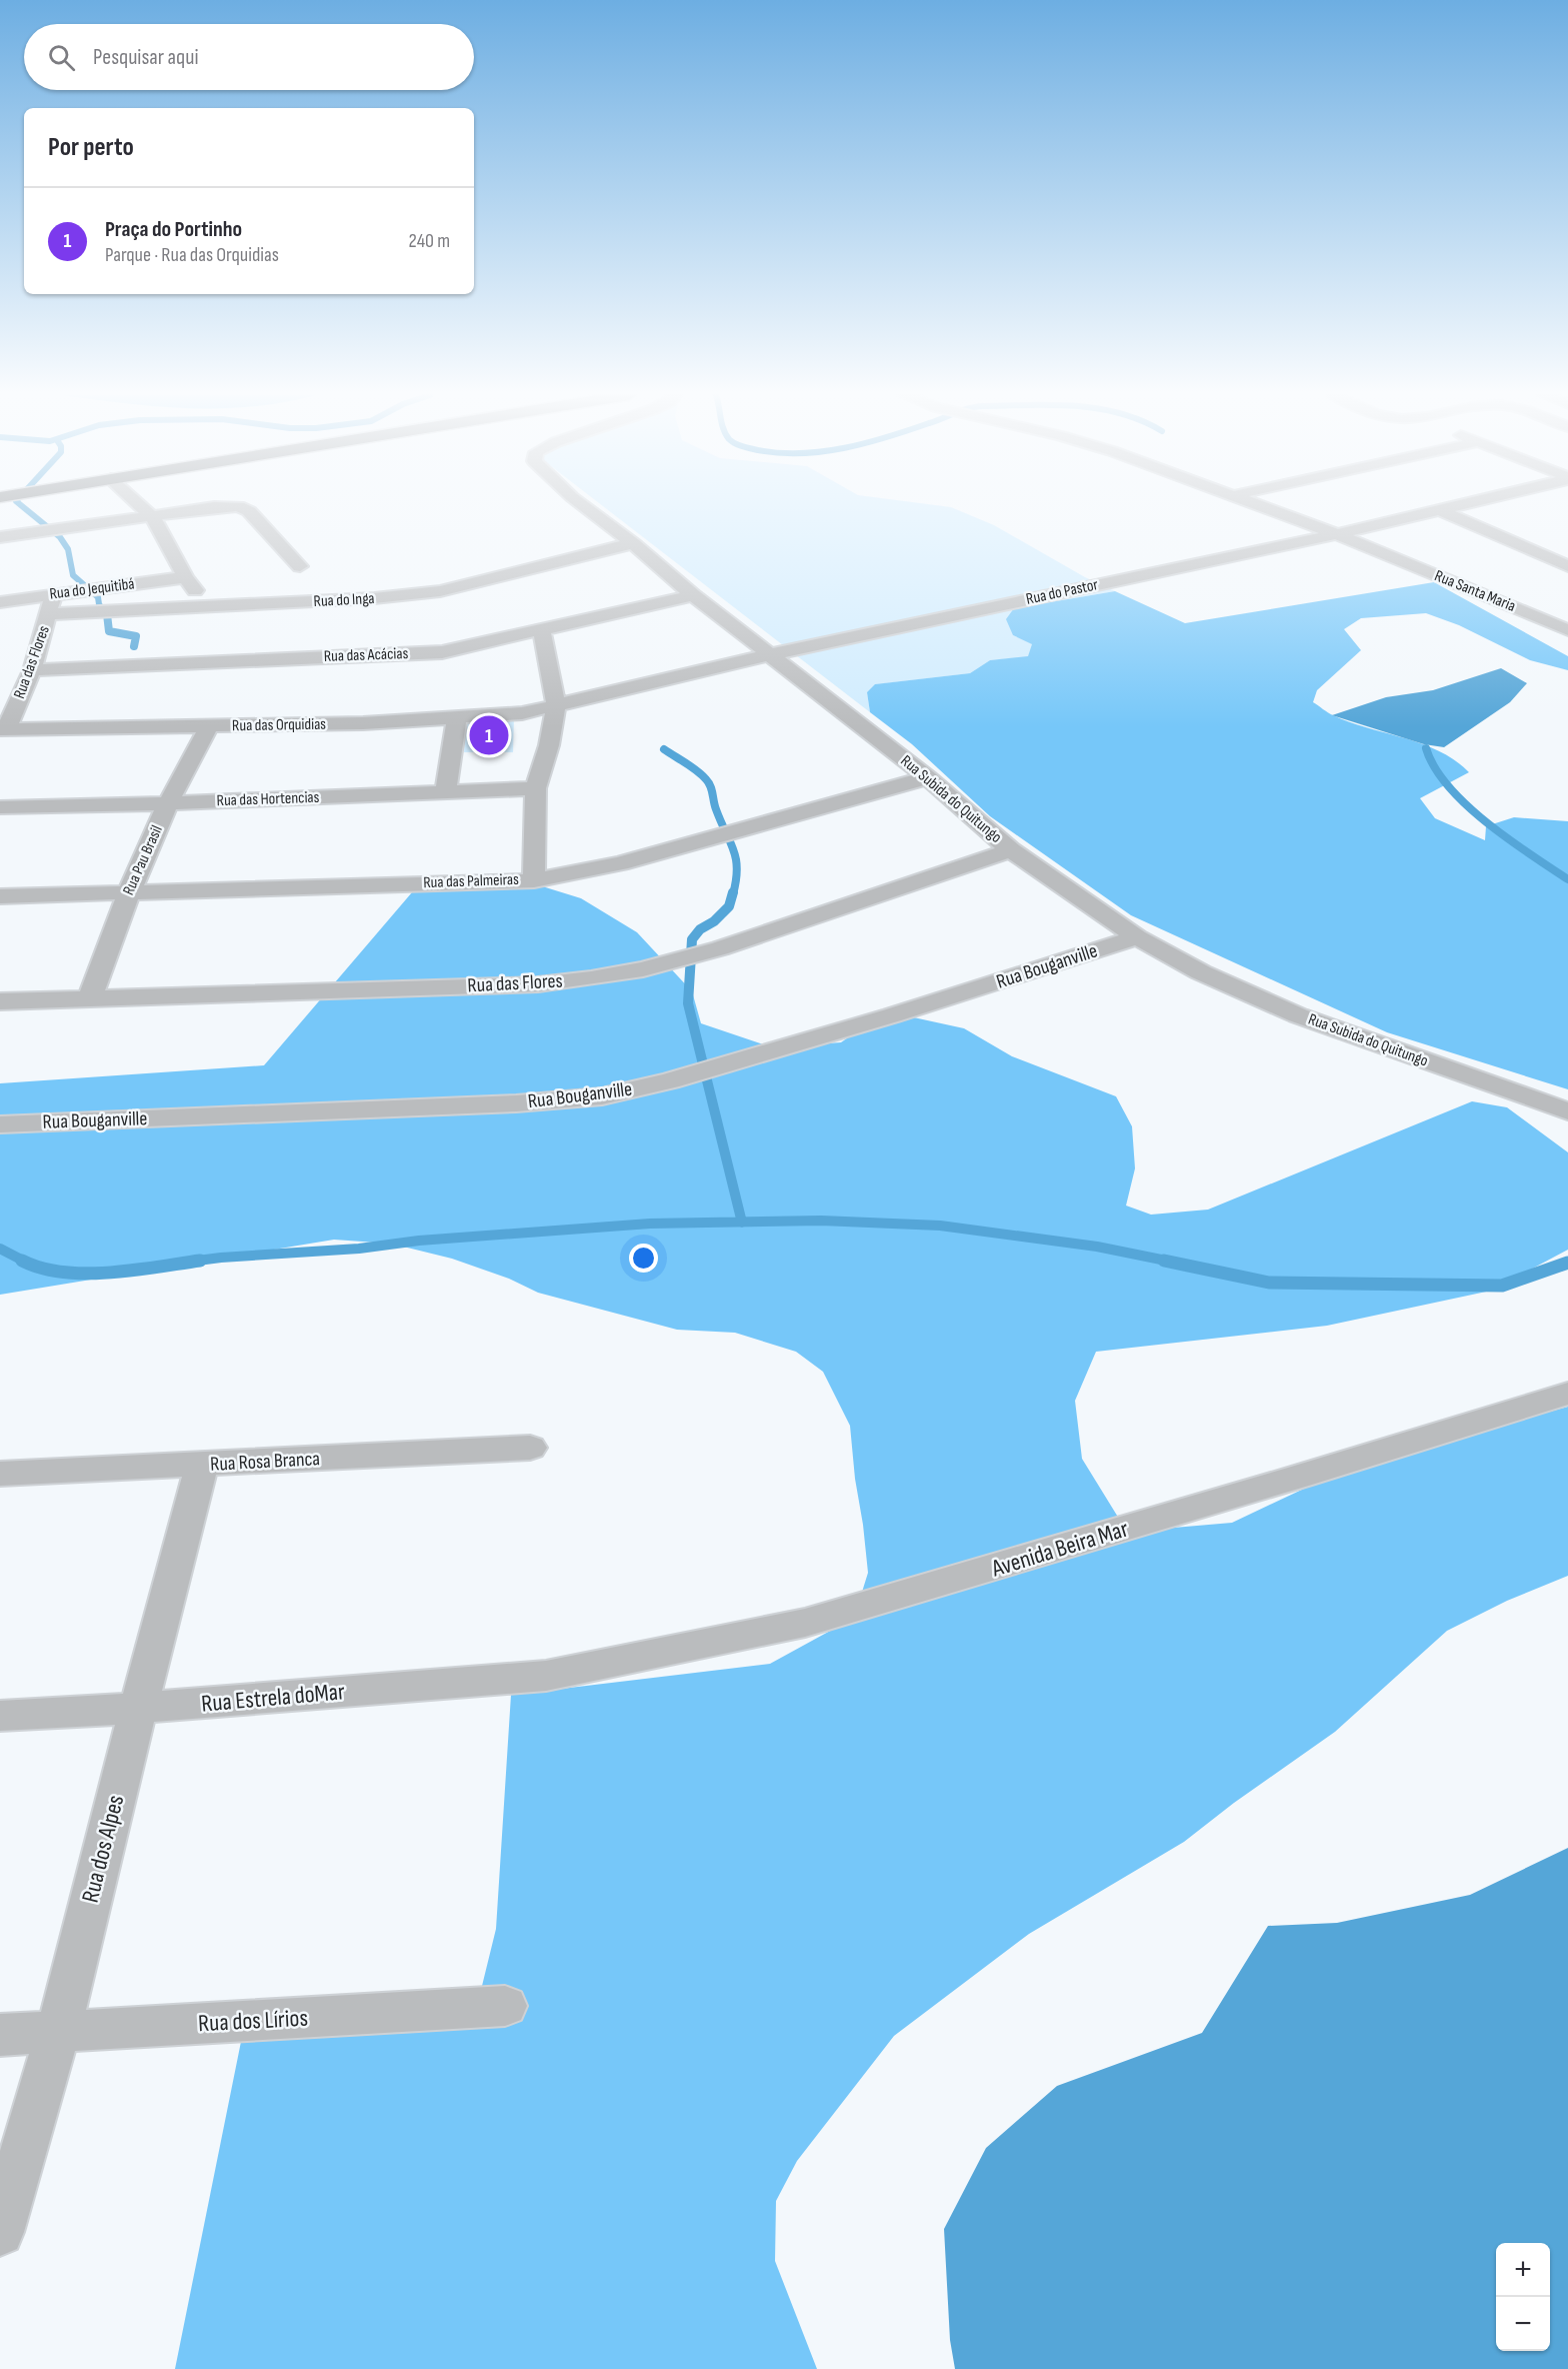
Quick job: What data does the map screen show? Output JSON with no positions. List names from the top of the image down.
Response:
{
  "streets": {
    "street": [
      "Rua do Jequitibá",
      "Rua Santa Maria",
      "Rua do Pastor",
      "Rua do Inga",
      "Rua das Acácias",
      "Rua das Flores",
      "Rua das Orquidias",
      "Rua das Hortencias",
      "Rua Subida do Quitungo",
      "Rua Pau Brasil",
      "Rua das Palmeiras",
      "Rua Bouganville",
      "Rua Rosa Branca",
      "Avenida Beira Mar",
      "Rua Estrela doMar",
      "Rua dos Alpes",
      "Rua dos Lírios"
    ]
  },
  "crossings": [
    ["Rua do Jequitibá", "Rua das Flores"],
    ["Rua Santa Maria", "Rua do Pastor"],
    ["Rua do Pastor", "Rua das Orquidias"],
    ["Rua do Pastor", "Rua Subida do Quitungo"],
    ["Rua do Inga", "Rua das Flores"],
    ["Rua do Inga", "Rua Subida do Quitungo"],
    ["Rua das Acácias", "Rua das Flores"],
    ["Rua das Acácias", "Rua Subida do Quitungo"],
    ["Rua das Flores", "Rua das Orquidias"],
    ["Rua das Flores", "Rua Subida do Quitungo"],
    ["Rua das Flores", "Rua Pau Brasil"],
    ["Rua das Orquidias", "Rua Pau Brasil"],
    ["Rua das Hortencias", "Rua Pau Brasil"],
    ["Rua Subida do Quitungo", "Rua das Palmeiras"],
    ["Rua Subida do Quitungo", "Rua Bouganville"],
    ["Rua Pau Brasil", "Rua das Palmeiras"],
    ["Rua Rosa Branca", "Rua dos Alpes"],
    ["Avenida Beira Mar", "Rua Estrela doMar"],
    ["Rua Estrela doMar", "Rua dos Alpes"],
    ["Rua dos Alpes", "Rua dos Lírios"]
  ],
  "page": {
    "search": "Pesquisar aqui",
    "heading": "Por perto",
    "list": [
      {
        "mark": "1",
        "name": "Praça do Portinho",
        "note": "Parque · Rua das Orquidias",
        "value": "240 m"
      }
    ],
    "pins": "1",
    "map_buttons": ["+", "−"]
  }
}
